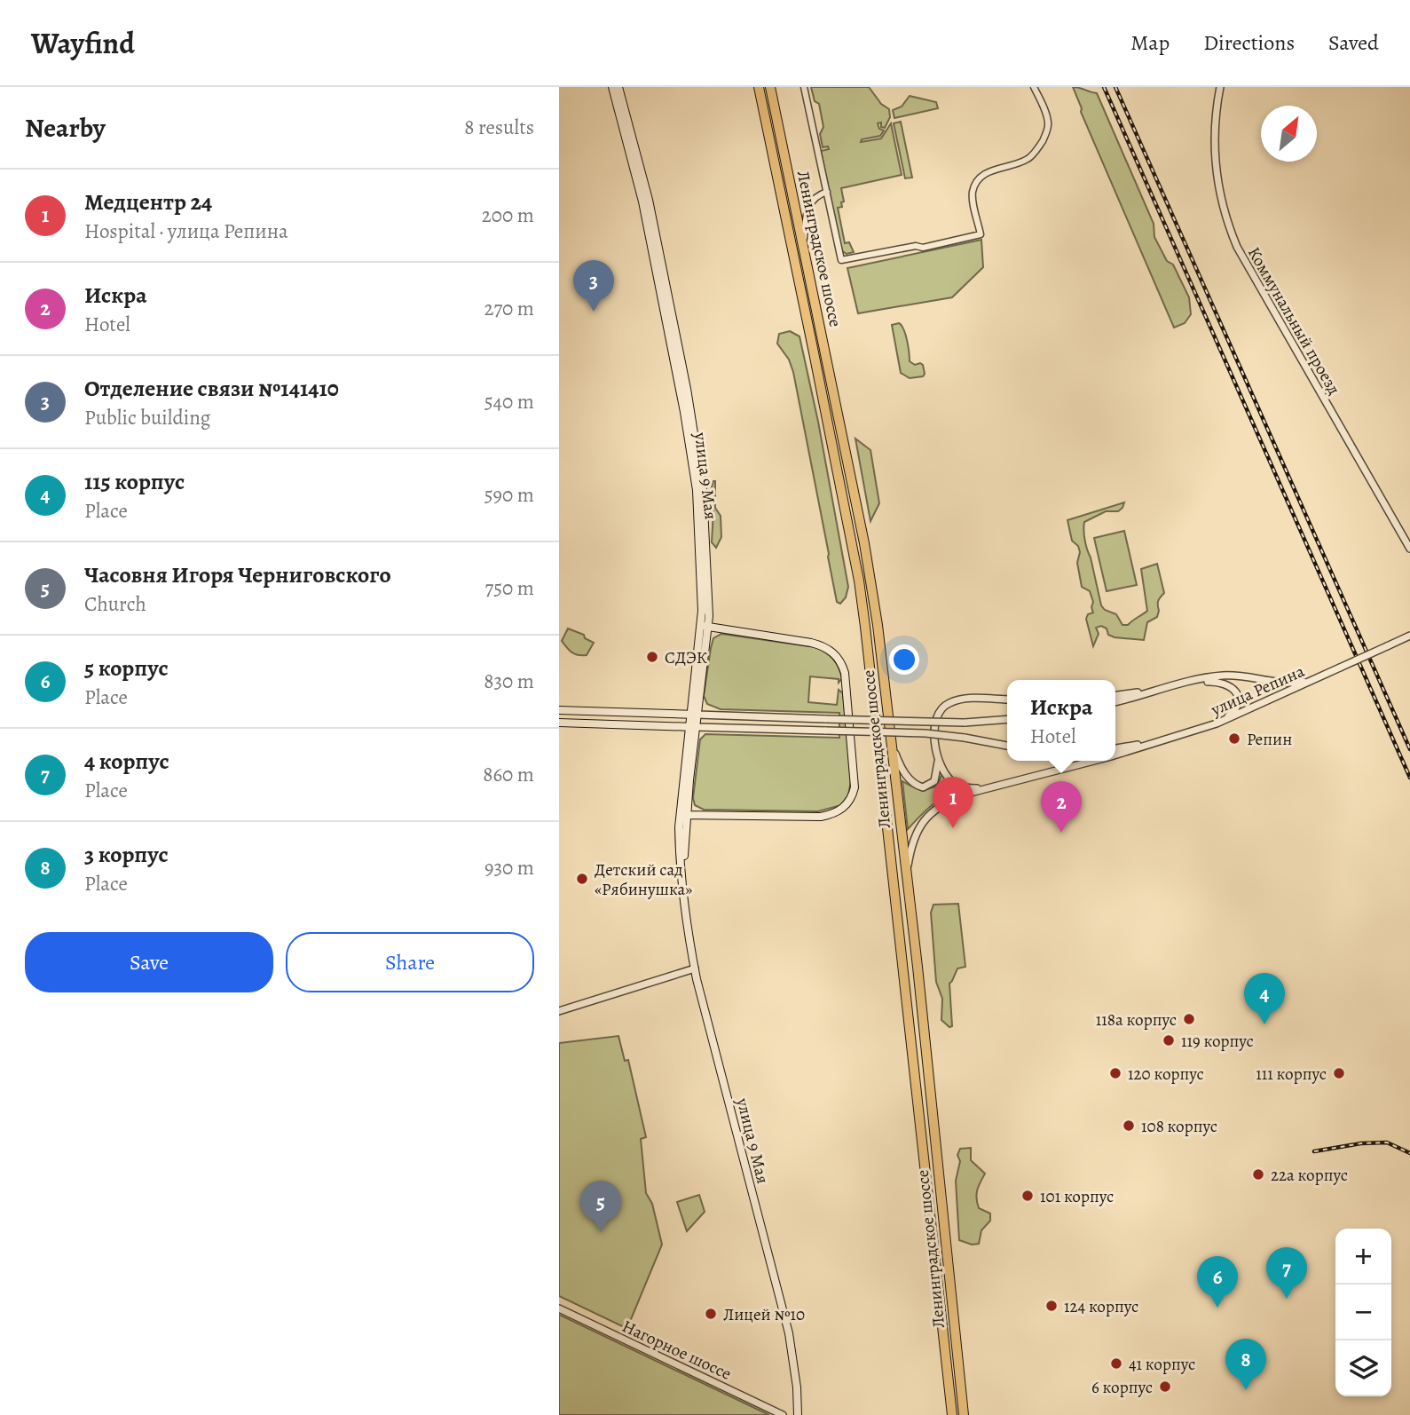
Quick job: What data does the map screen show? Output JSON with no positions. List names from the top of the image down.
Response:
{
  "streets": {
    "highway": ["Ленинградское шоссе"],
    "main road": ["улица 9 Мая"],
    "street": ["Коммунальный проезд", "улица Репина", "Нагорное шоссе"]
  },
  "crossings": [
    ["Ленинградское шоссе", "улица Репина"]
  ],
  "places": [
    "СДЭК",
    "Репин",
    "Детский сад «Рябинушка»",
    "118а корпус",
    "119 корпус",
    "120 корпус",
    "111 корпус",
    "108 корпус",
    "22а корпус",
    "101 корпус",
    "124 корпус",
    "Лицей №10",
    "41 корпус",
    "6 корпус"
  ],
  "north": "top right",
  "page": {
    "header": "Wayfind",
    "nav": ["Map", "Directions", "Saved"],
    "heading": ["Nearby", "8 results"],
    "list": [
      {
        "mark": "1",
        "name": "Медцентр 24",
        "note": "Hospital · улица Репина",
        "value": "200 m"
      },
      {
        "mark": "2",
        "name": "Искра",
        "note": "Hotel",
        "value": "270 m"
      },
      {
        "mark": "3",
        "name": "Отделение связи №141410",
        "note": "Public building",
        "value": "540 m"
      },
      {
        "mark": "4",
        "name": "115 корпус",
        "note": "Place",
        "value": "590 m"
      },
      {
        "mark": "5",
        "name": "Часовня Игоря Черниговского",
        "note": "Church",
        "value": "750 m"
      },
      {
        "mark": "6",
        "name": "5 корпус",
        "note": "Place",
        "value": "830 m"
      },
      {
        "mark": "7",
        "name": "4 корпус",
        "note": "Place",
        "value": "860 m"
      },
      {
        "mark": "8",
        "name": "3 корпус",
        "note": "Place",
        "value": "930 m"
      }
    ],
    "pins": [
      "3",
      "1",
      "2",
      "4",
      "5",
      "7",
      "6",
      "8"
    ],
    "popup": ["Искра", "Hotel"],
    "buttons": ["Save", "Share"],
    "map_buttons": ["+", "−"]
  }
}
